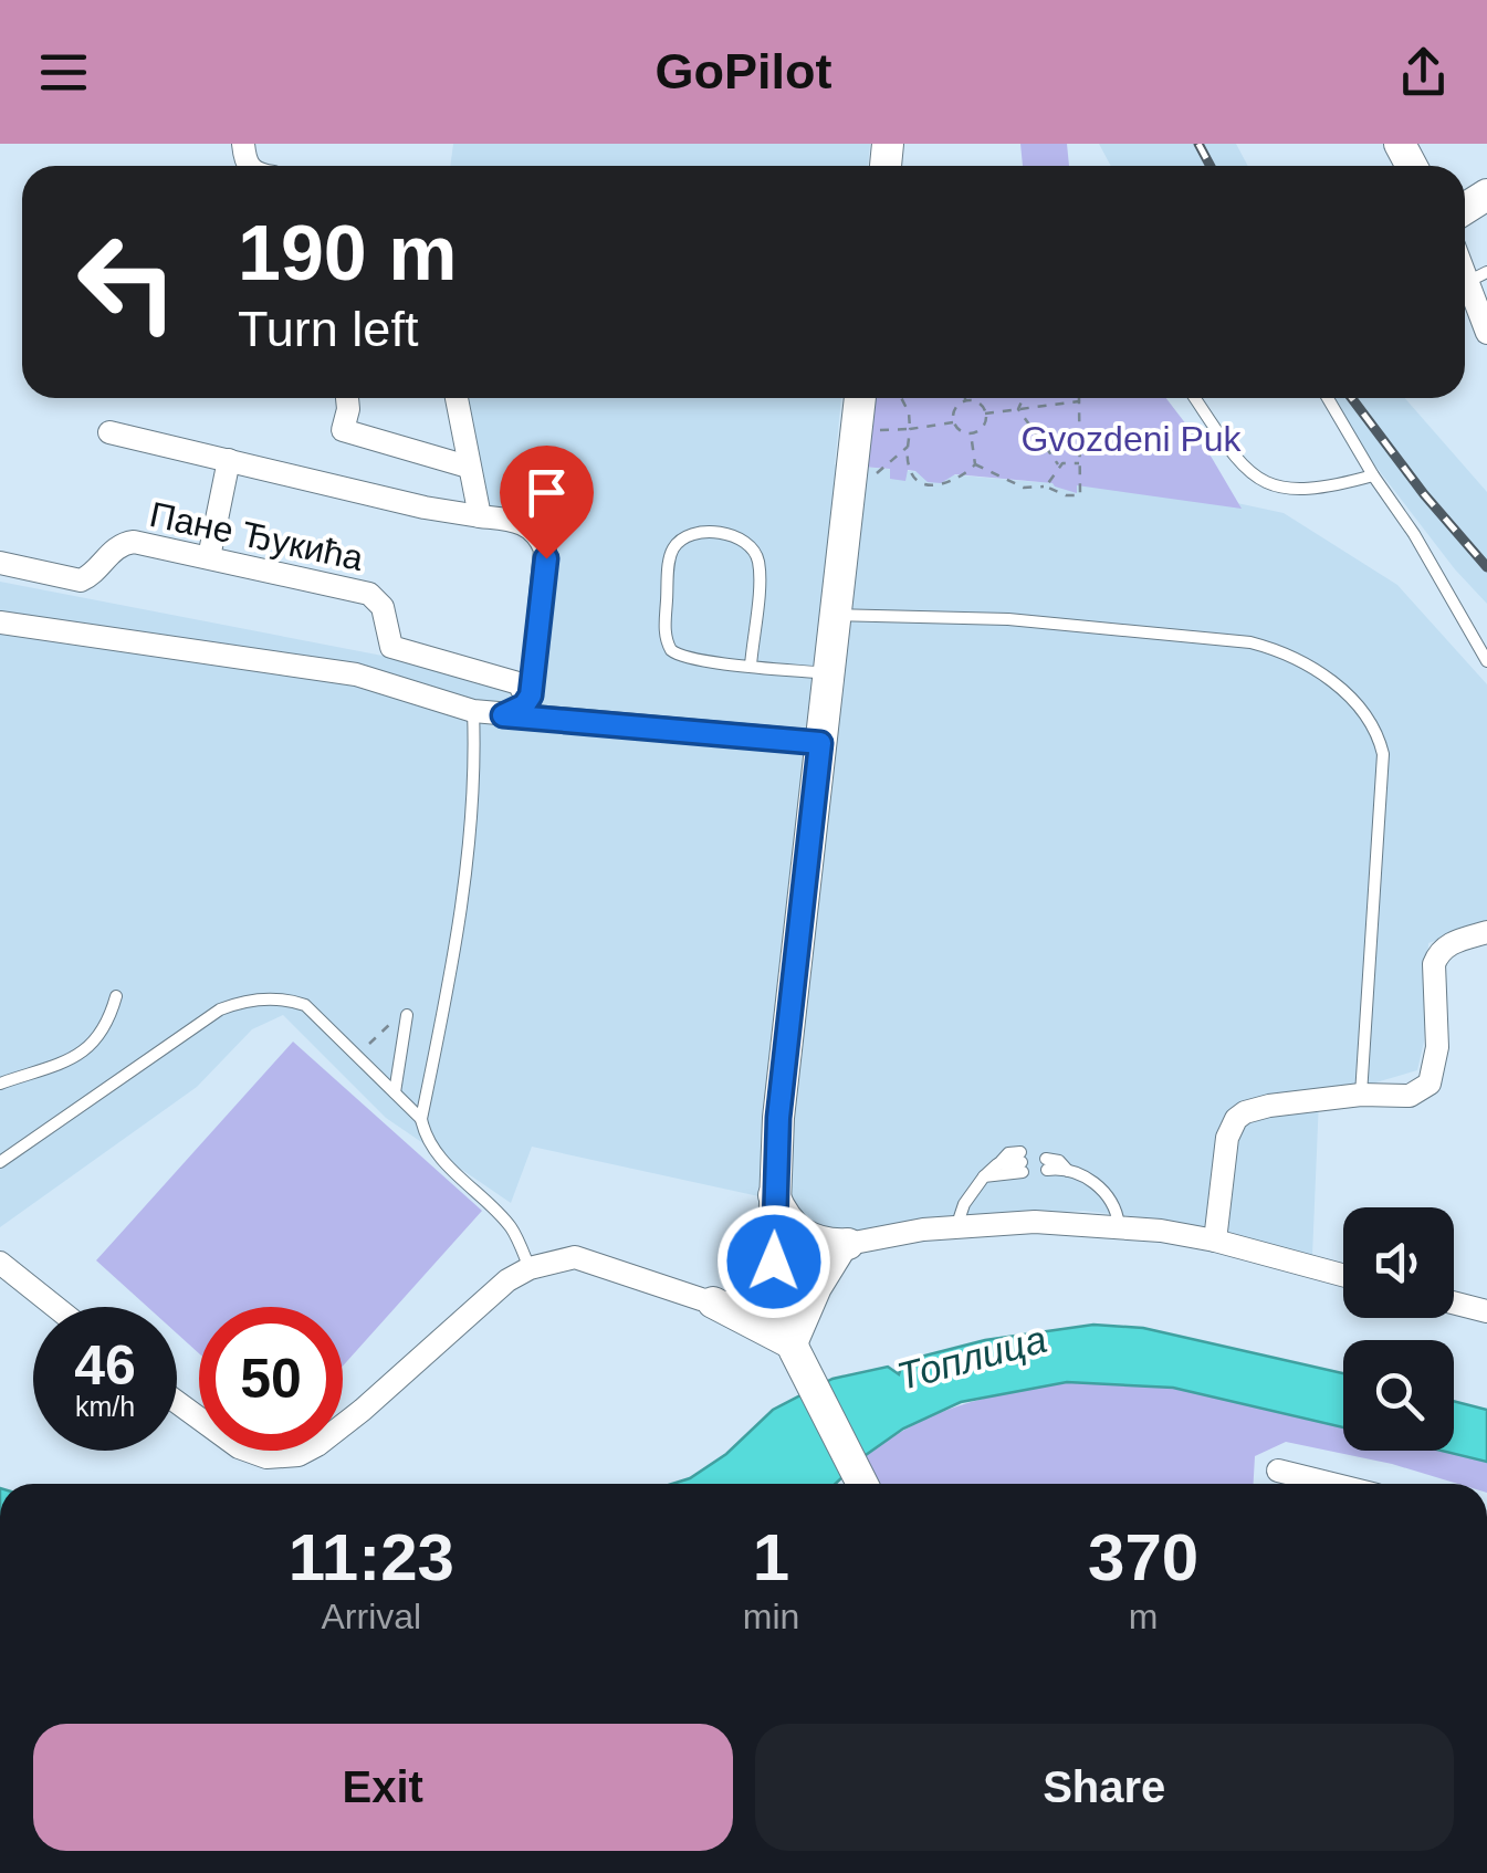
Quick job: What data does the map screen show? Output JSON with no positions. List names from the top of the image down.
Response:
{
  "streets": {
    "street": ["Пане Ђукића"]
  },
  "water": ["Топлица"],
  "parks": ["Gvozdeni Puk"],
  "page": {
    "header": "GoPilot",
    "turn": ["190 m", "Turn left"],
    "speed": "46 km/h",
    "limit": "50",
    "eta": [
      "11:23",
      "Arrival",
      "1",
      "min",
      "370",
      "m"
    ],
    "buttons": ["Exit", "Share"]
  }
}
